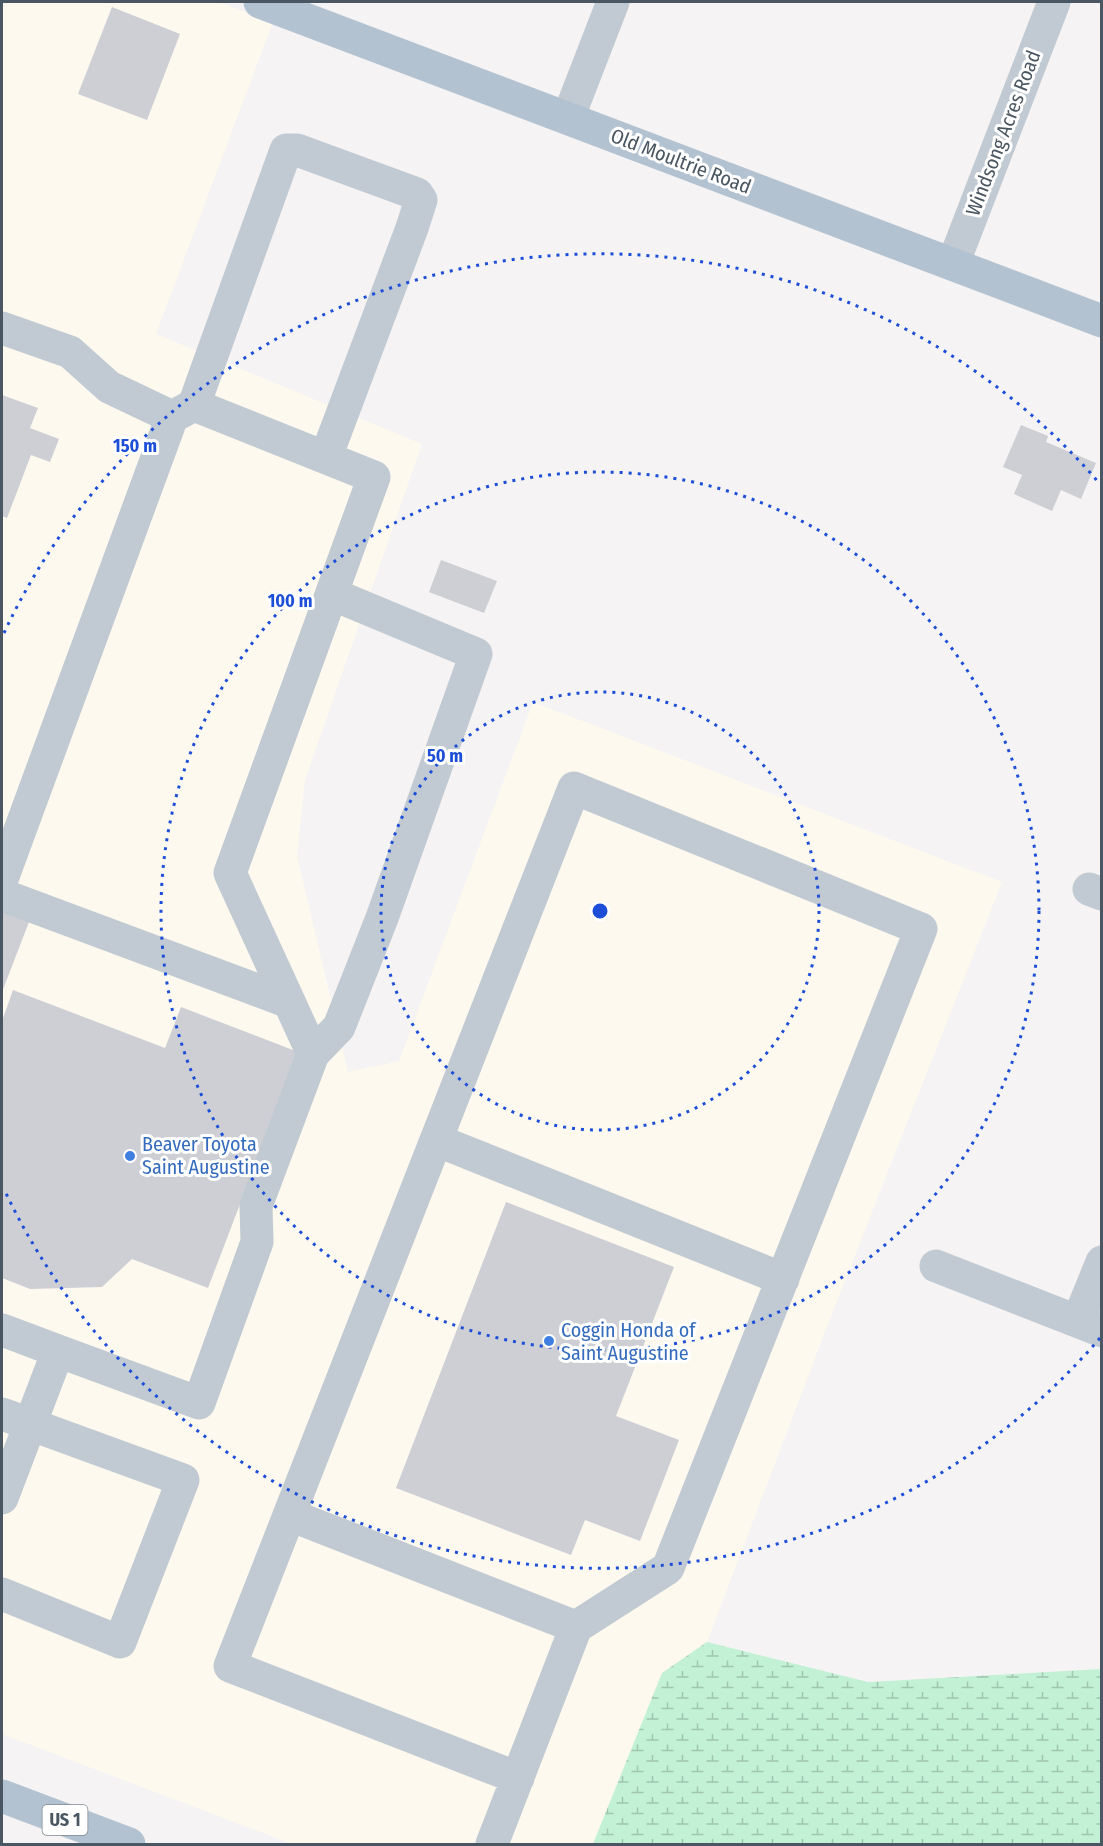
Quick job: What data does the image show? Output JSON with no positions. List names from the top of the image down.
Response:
{
  "streets": {
    "main road": ["Old Moultrie Road", "US 1"],
    "street": ["Windsong Acres Road"]
  },
  "crossings": [
    ["Windsong Acres Road", "Old Moultrie Road"]
  ],
  "places": ["Beaver Toyota Saint Augustine", "Coggin Honda of Saint Augustine"],
  "rings": ["150 m", "100 m", "50 m"]
}
